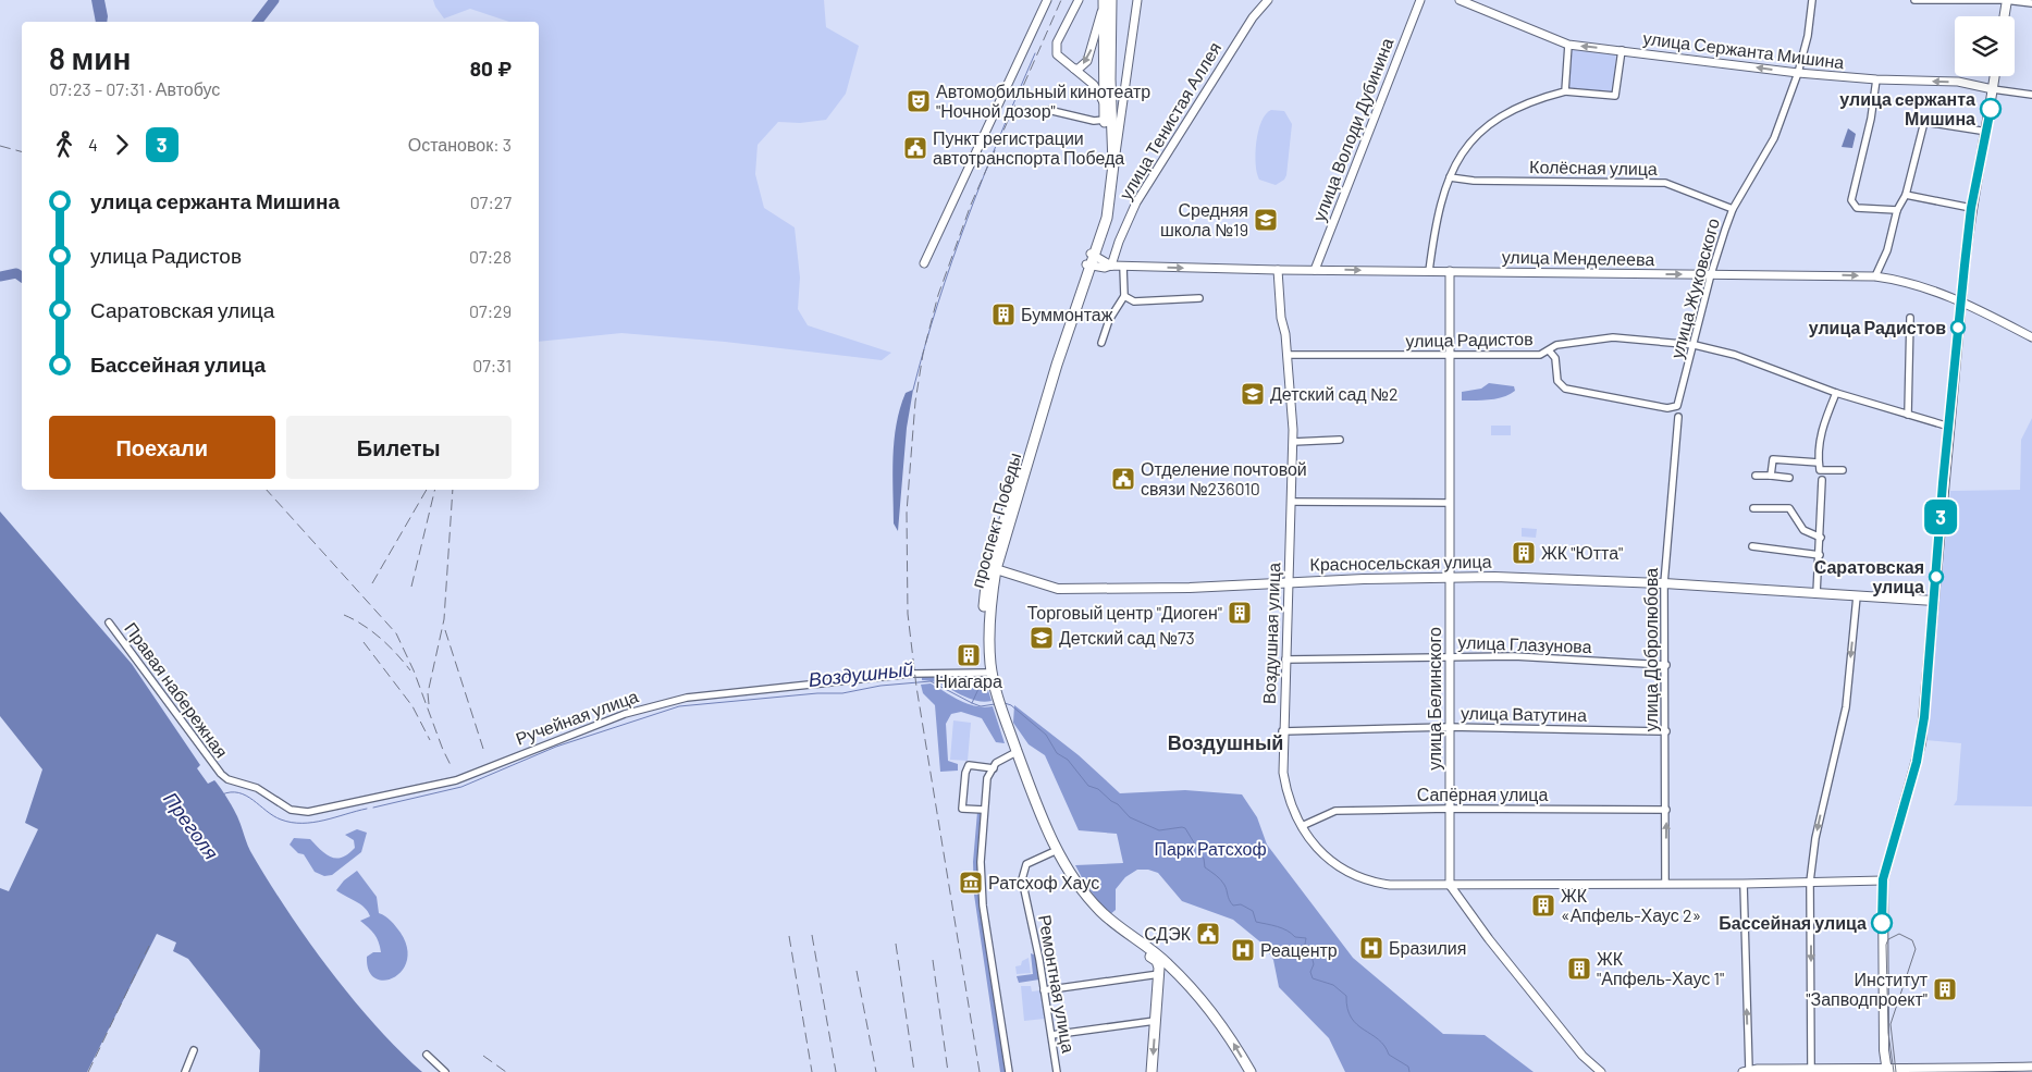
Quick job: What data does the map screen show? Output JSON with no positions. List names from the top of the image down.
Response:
{
  "streets": {
    "main road": ["проспект Победы", "Красносельская улица"],
    "street": [
      "улица Сержанта Мишина",
      "улица Тенистая Аллея",
      "улица Володи Дубинина",
      "Колёсная улица",
      "улица Менделеева",
      "улица Жуковского",
      "улица Радистов",
      "Воздушная улица",
      "улица Глазунова",
      "улица Добролюбова",
      "Правая набережная",
      "улица Белинского",
      "улица Ватутина",
      "Ручейная улица",
      "Сапёрная улица",
      "Ремонтная улица"
    ]
  },
  "crossings": [
    ["улица Сержанта Мишина", "улица Жуковского"],
    ["улица Тенистая Аллея", "улица Менделеева"],
    ["улица Володи Дубинина", "улица Менделеева"],
    ["Колёсная улица", "улица Жуковского"],
    ["улица Менделеева", "улица Жуковского"],
    ["улица Менделеева", "проспект Победы"],
    ["улица Менделеева", "Воздушная улица"],
    ["улица Менделеева", "улица Белинского"],
    ["улица Жуковского", "улица Радистов"],
    ["улица Радистов", "Воздушная улица"],
    ["улица Радистов", "улица Белинского"],
    ["проспект Победы", "Красносельская улица"],
    ["проспект Победы", "Ручейная улица"],
    ["проспект Победы", "Ремонтная улица"],
    ["Красносельская улица", "Воздушная улица"],
    ["Красносельская улица", "улица Добролюбова"],
    ["Красносельская улица", "улица Белинского"],
    ["Воздушная улица", "улица Глазунова"],
    ["Воздушная улица", "улица Добролюбова"],
    ["Воздушная улица", "улица Белинского"],
    ["Воздушная улица", "улица Ватутина"],
    ["Воздушная улица", "Сапёрная улица"],
    ["улица Глазунова", "улица Добролюбова"],
    ["улица Глазунова", "улица Белинского"],
    ["улица Добролюбова", "улица Ватутина"],
    ["улица Добролюбова", "Сапёрная улица"],
    ["Правая набережная", "Ручейная улица"],
    ["улица Белинского", "улица Ватутина"],
    ["улица Белинского", "Сапёрная улица"]
  ],
  "one_way": ["улица Сержанта Мишина", "улица Менделеева"],
  "districts": ["Воздушный"],
  "water": ["Воздушный", "Преголя"],
  "parks": ["Парк Ратсхоф"],
  "places": {
    "theatre": ["Автомобильный кинотеатр \"Ночной дозор\""],
    "other": [
      "улица cержанта Мишина",
      "улица Радистов",
      "Саратовская улица",
      "Бассейная улица"
    ],
    "public building": ["Пункт регистрации автотранспорта Победа", "Отделение почтовой связи №236010", "СДЭК"],
    "school or university": ["Средняя школа №19", "Детский сад №2", "Детский сад №73"],
    "building": [
      "Буммонтаж",
      "ЖК \"Ютта\"",
      "Торговый центр \"Диоген\"",
      "Ниагара",
      "ЖК «Апфель-Хаус 2»",
      "ЖК \"Апфель-Хаус 1\"",
      "Институт \"Запводпроект\""
    ],
    "museum": ["Ратсхоф Хаус"],
    "hospital": ["Бразилия", "Реацентр"]
  },
  "lines": ["bus line 3"],
  "page": {
    "on_map": "3",
    "heading": ["8 мин", "07:23 – 07:31 · Автобус", "80 ₽"],
    "legs": ["4", "3", "Остановок: 3"],
    "list": [
      {
        "name": "улица cержанта Мишина",
        "value": "07:27"
      },
      {
        "name": "улица Радистов",
        "value": "07:28"
      },
      {
        "name": "Саратовская улица",
        "value": "07:29"
      },
      {
        "name": "Бассейная улица",
        "value": "07:31"
      }
    ],
    "buttons": ["Поехали", "Билеты"]
  }
}
